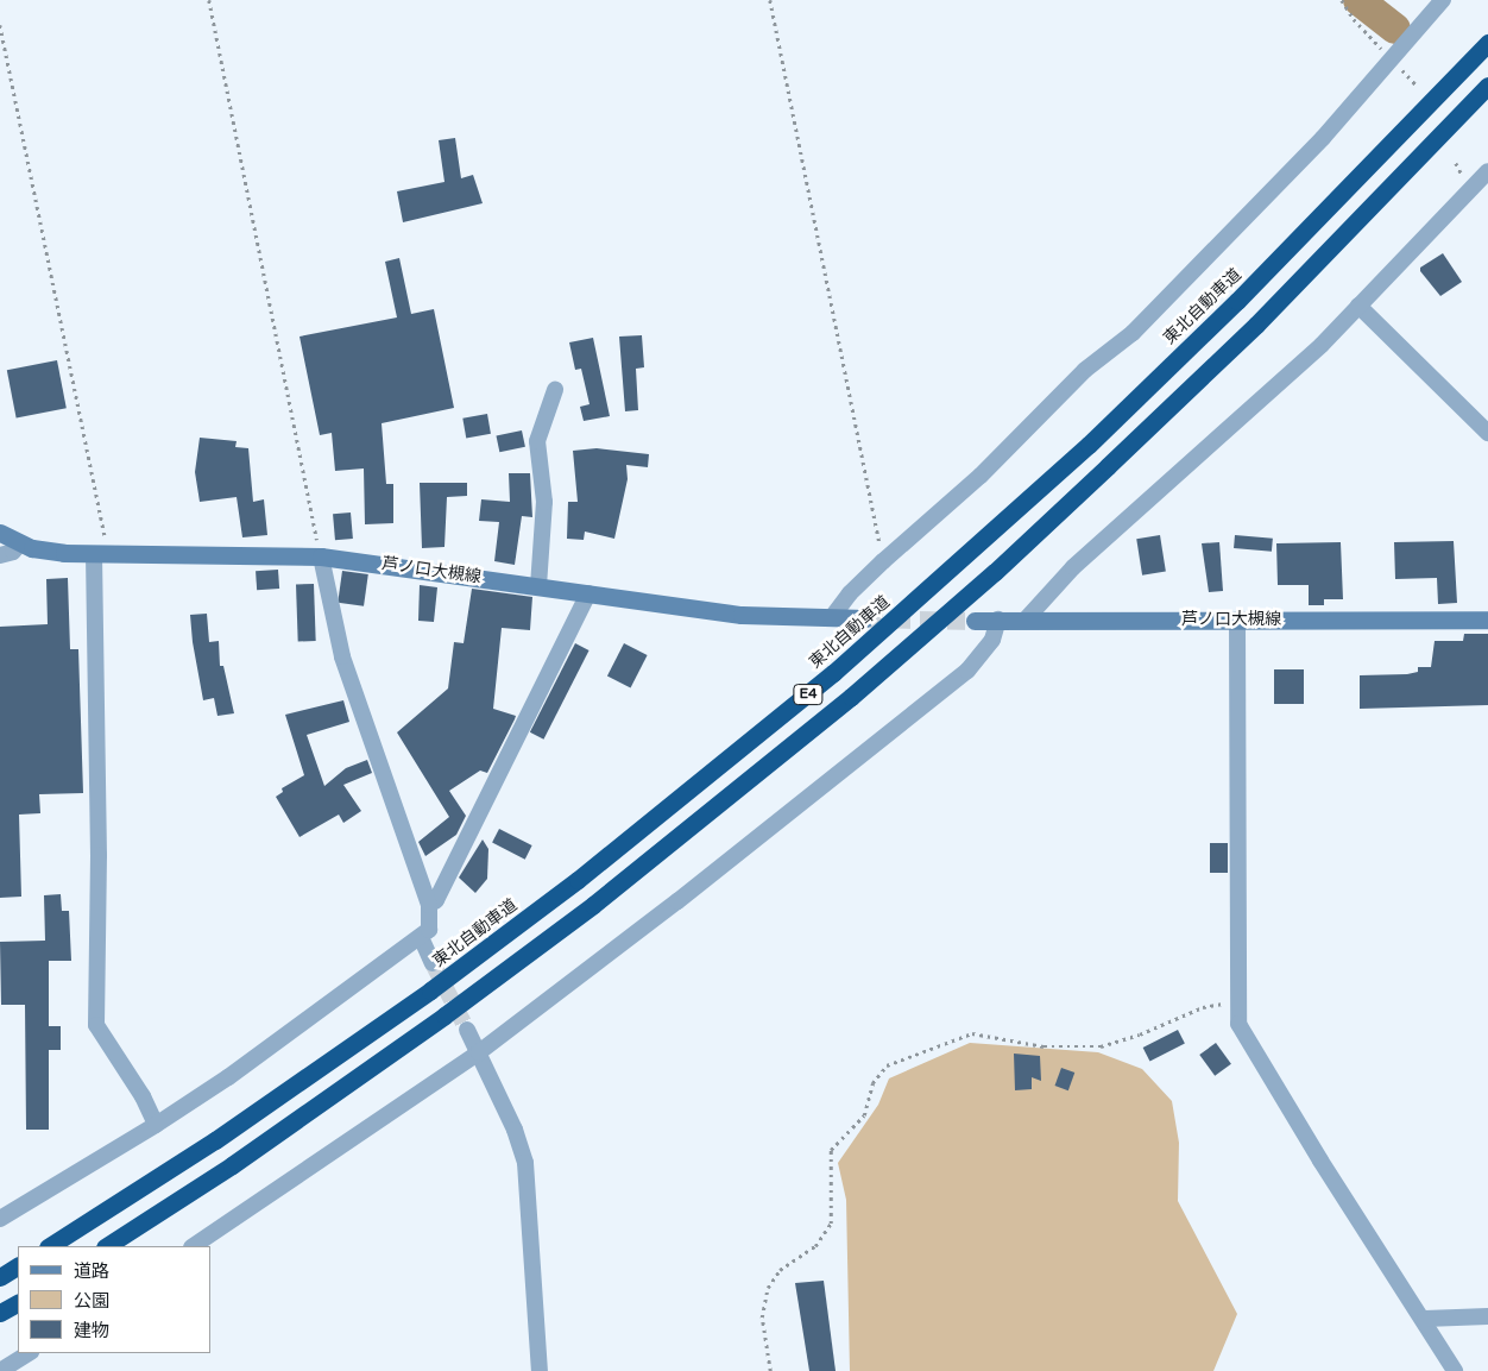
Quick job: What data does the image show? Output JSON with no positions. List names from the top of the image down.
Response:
{
  "streets": {
    "highway": ["東北自動車道", "E4"],
    "main road": ["芦ノ口大槻線"]
  },
  "legend": ["道路", "公園", "建物"]
}
